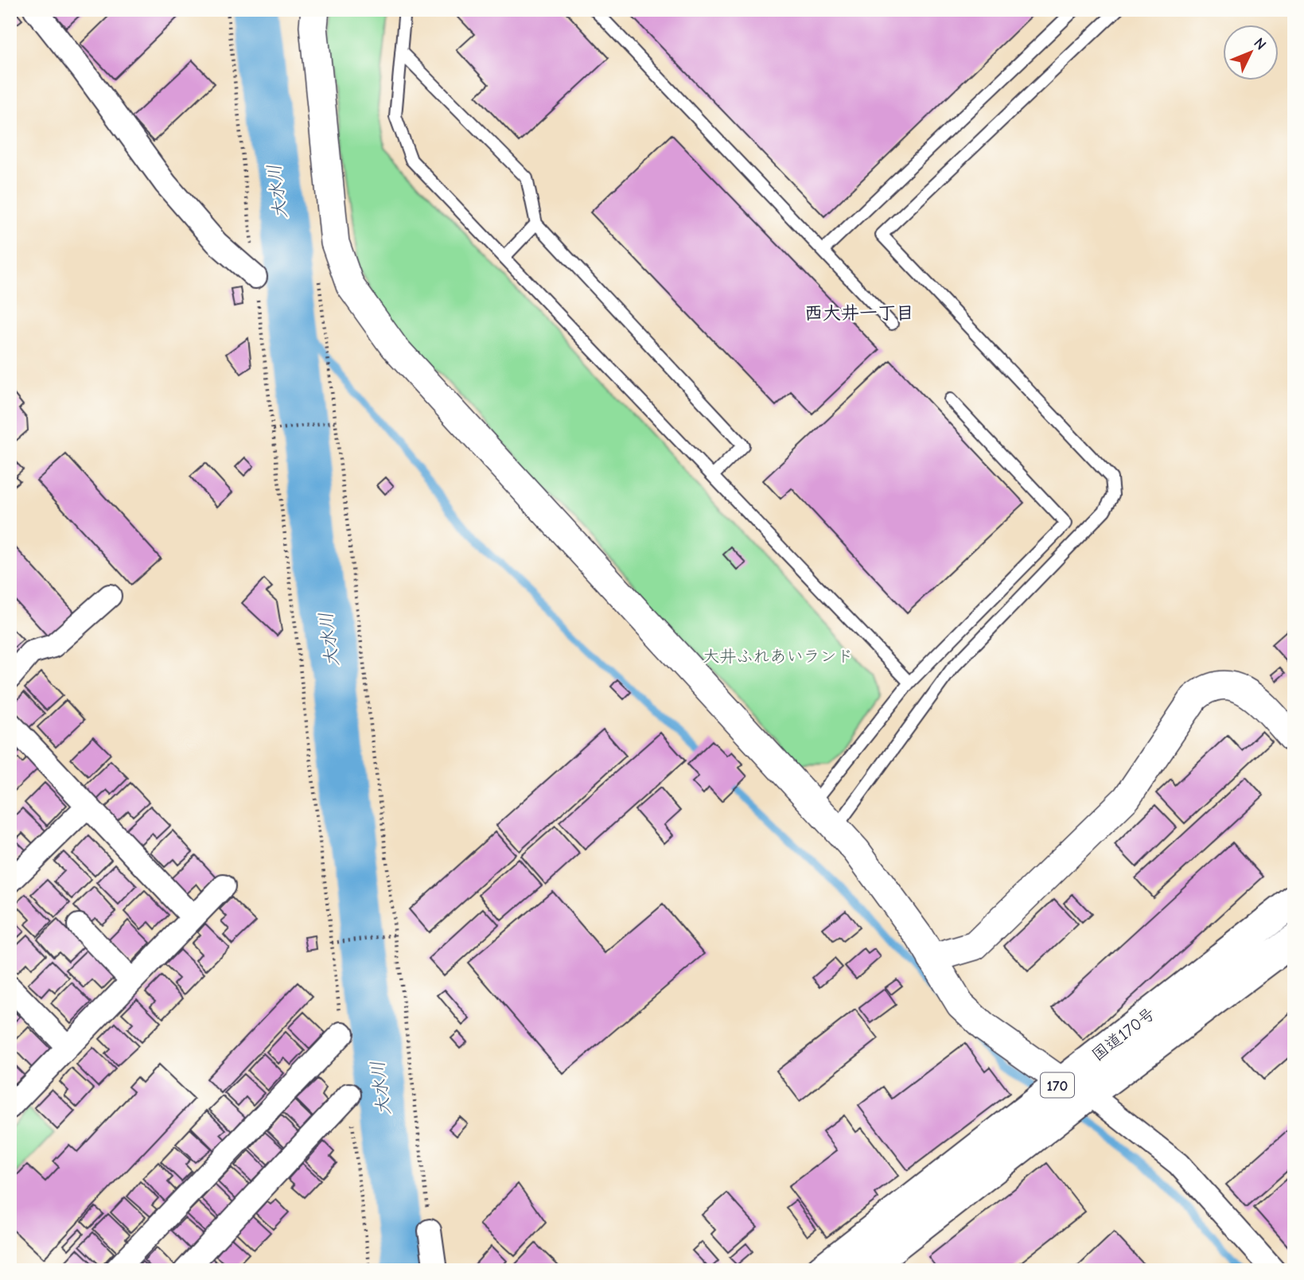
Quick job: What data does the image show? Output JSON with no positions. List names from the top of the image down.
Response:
{
  "streets": {
    "highway": ["国道170号", "170"]
  },
  "districts": ["西大井一丁目"],
  "water": ["大水川"],
  "parks": ["大井ふれあいランド"],
  "north": "top right"
}
